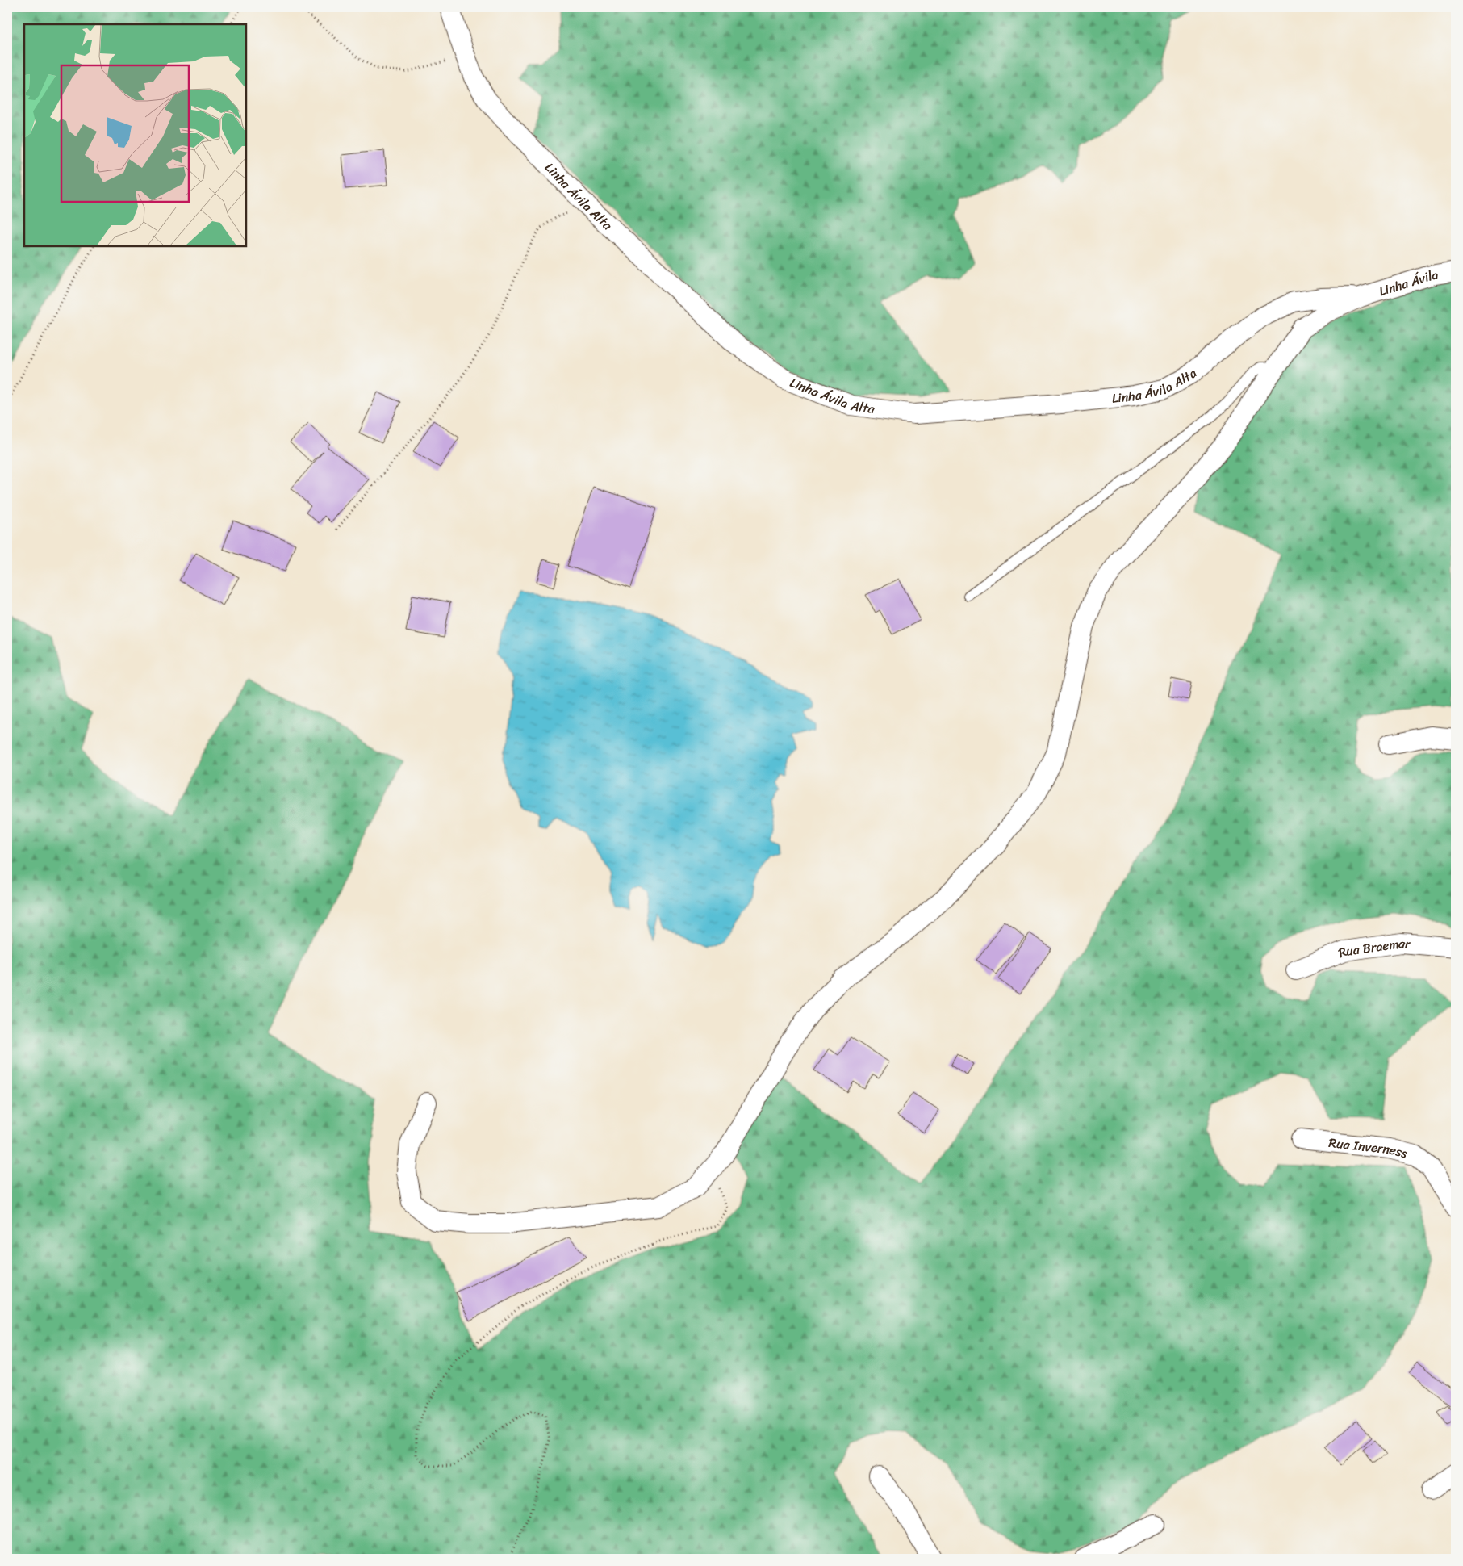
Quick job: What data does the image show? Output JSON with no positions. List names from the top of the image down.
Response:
{
  "streets": {
    "street": [
      "Linha Ávila Alta",
      "Linha Ávila",
      "Rua Braemar",
      "Rua Inverness"
    ]
  },
  "crossings": [
    ["Linha Ávila Alta", "Linha Ávila"]
  ]
}
